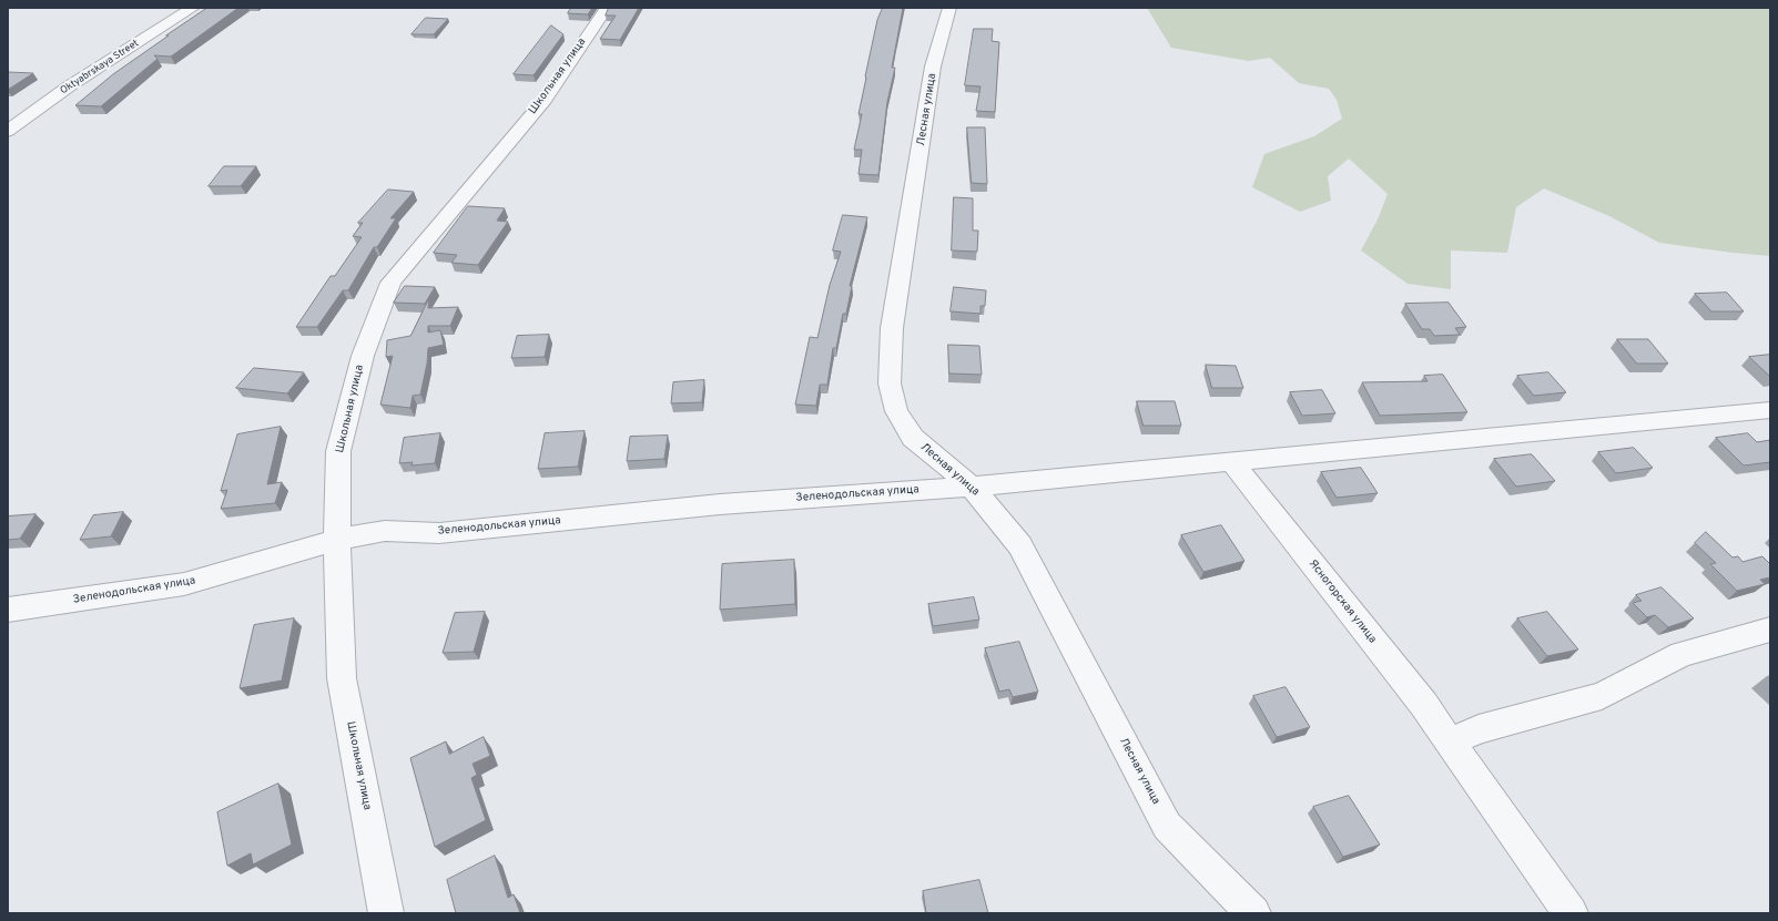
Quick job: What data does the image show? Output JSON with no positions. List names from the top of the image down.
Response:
{
  "streets": {
    "street": [
      "Oktyabrskaya Street",
      "Школьная улица",
      "Лесная улица",
      "Зеленодольская улица",
      "Ясногорская улица"
    ]
  },
  "crossings": [
    ["Школьная улица", "Зеленодольская улица"],
    ["Лесная улица", "Зеленодольская улица"],
    ["Зеленодольская улица", "Ясногорская улица"]
  ]
}
